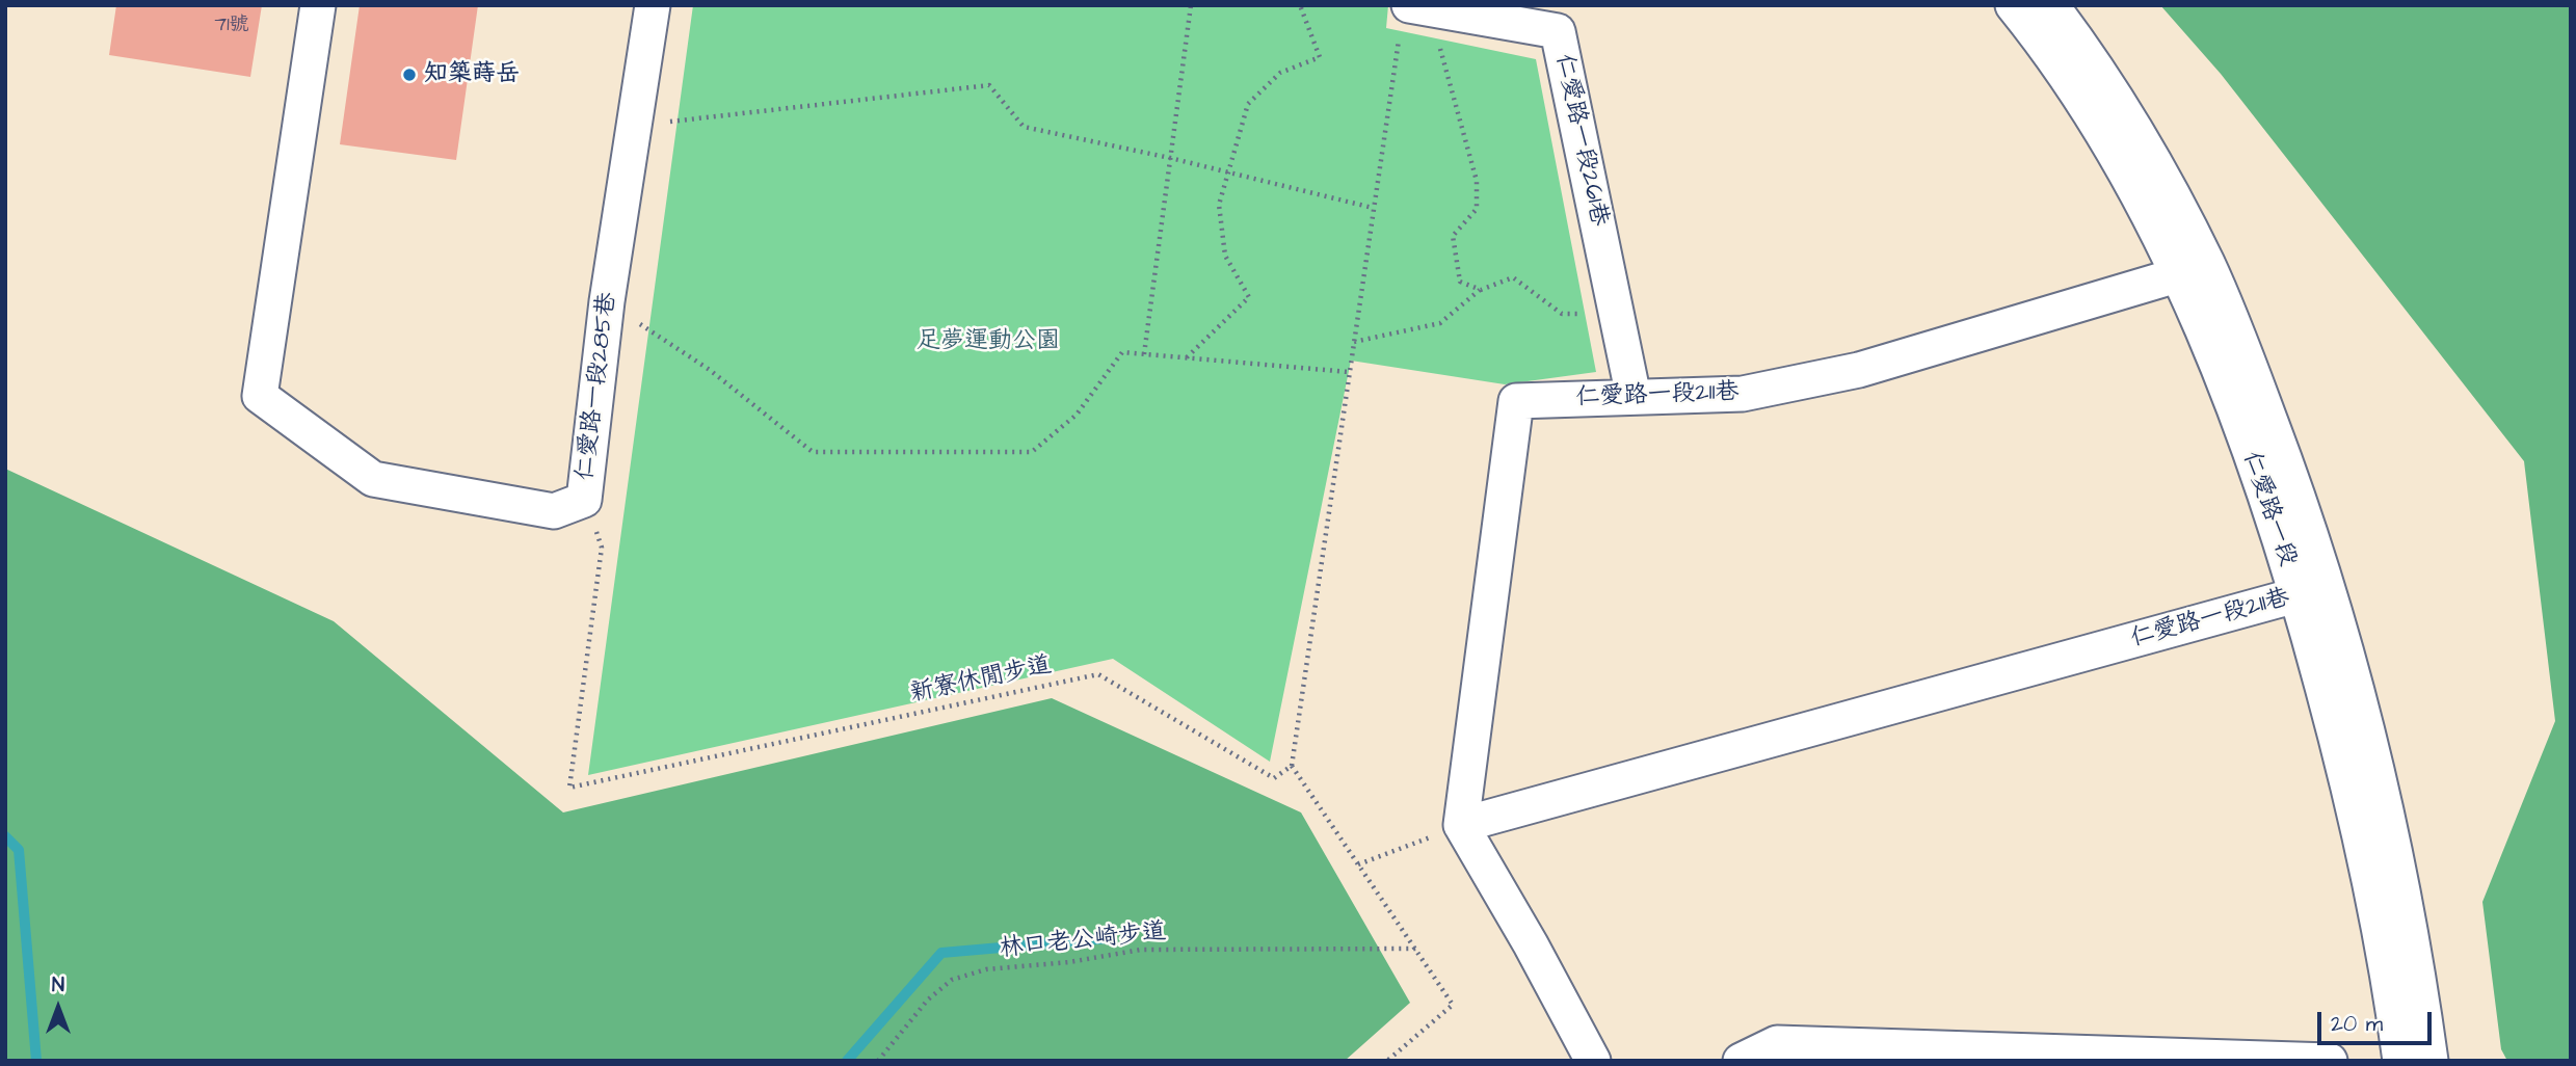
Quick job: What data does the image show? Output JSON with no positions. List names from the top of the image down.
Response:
{
  "streets": {
    "street": [
      "仁愛路一段261巷",
      "仁愛路一段285巷",
      "仁愛路一段211巷",
      "仁愛路一段"
    ],
    "path": ["新寮休閒步道", "林口老公崎步道"]
  },
  "crossings": [
    ["仁愛路一段261巷", "仁愛路一段211巷"],
    ["仁愛路一段285巷", "新寮休閒步道"],
    ["仁愛路一段211巷", "仁愛路一段"]
  ],
  "parks": ["足夢運動公園"],
  "places": ["知築蒔岳"],
  "house_numbers": ["71號"],
  "scale_bar": "20 m",
  "north": "top"
}
